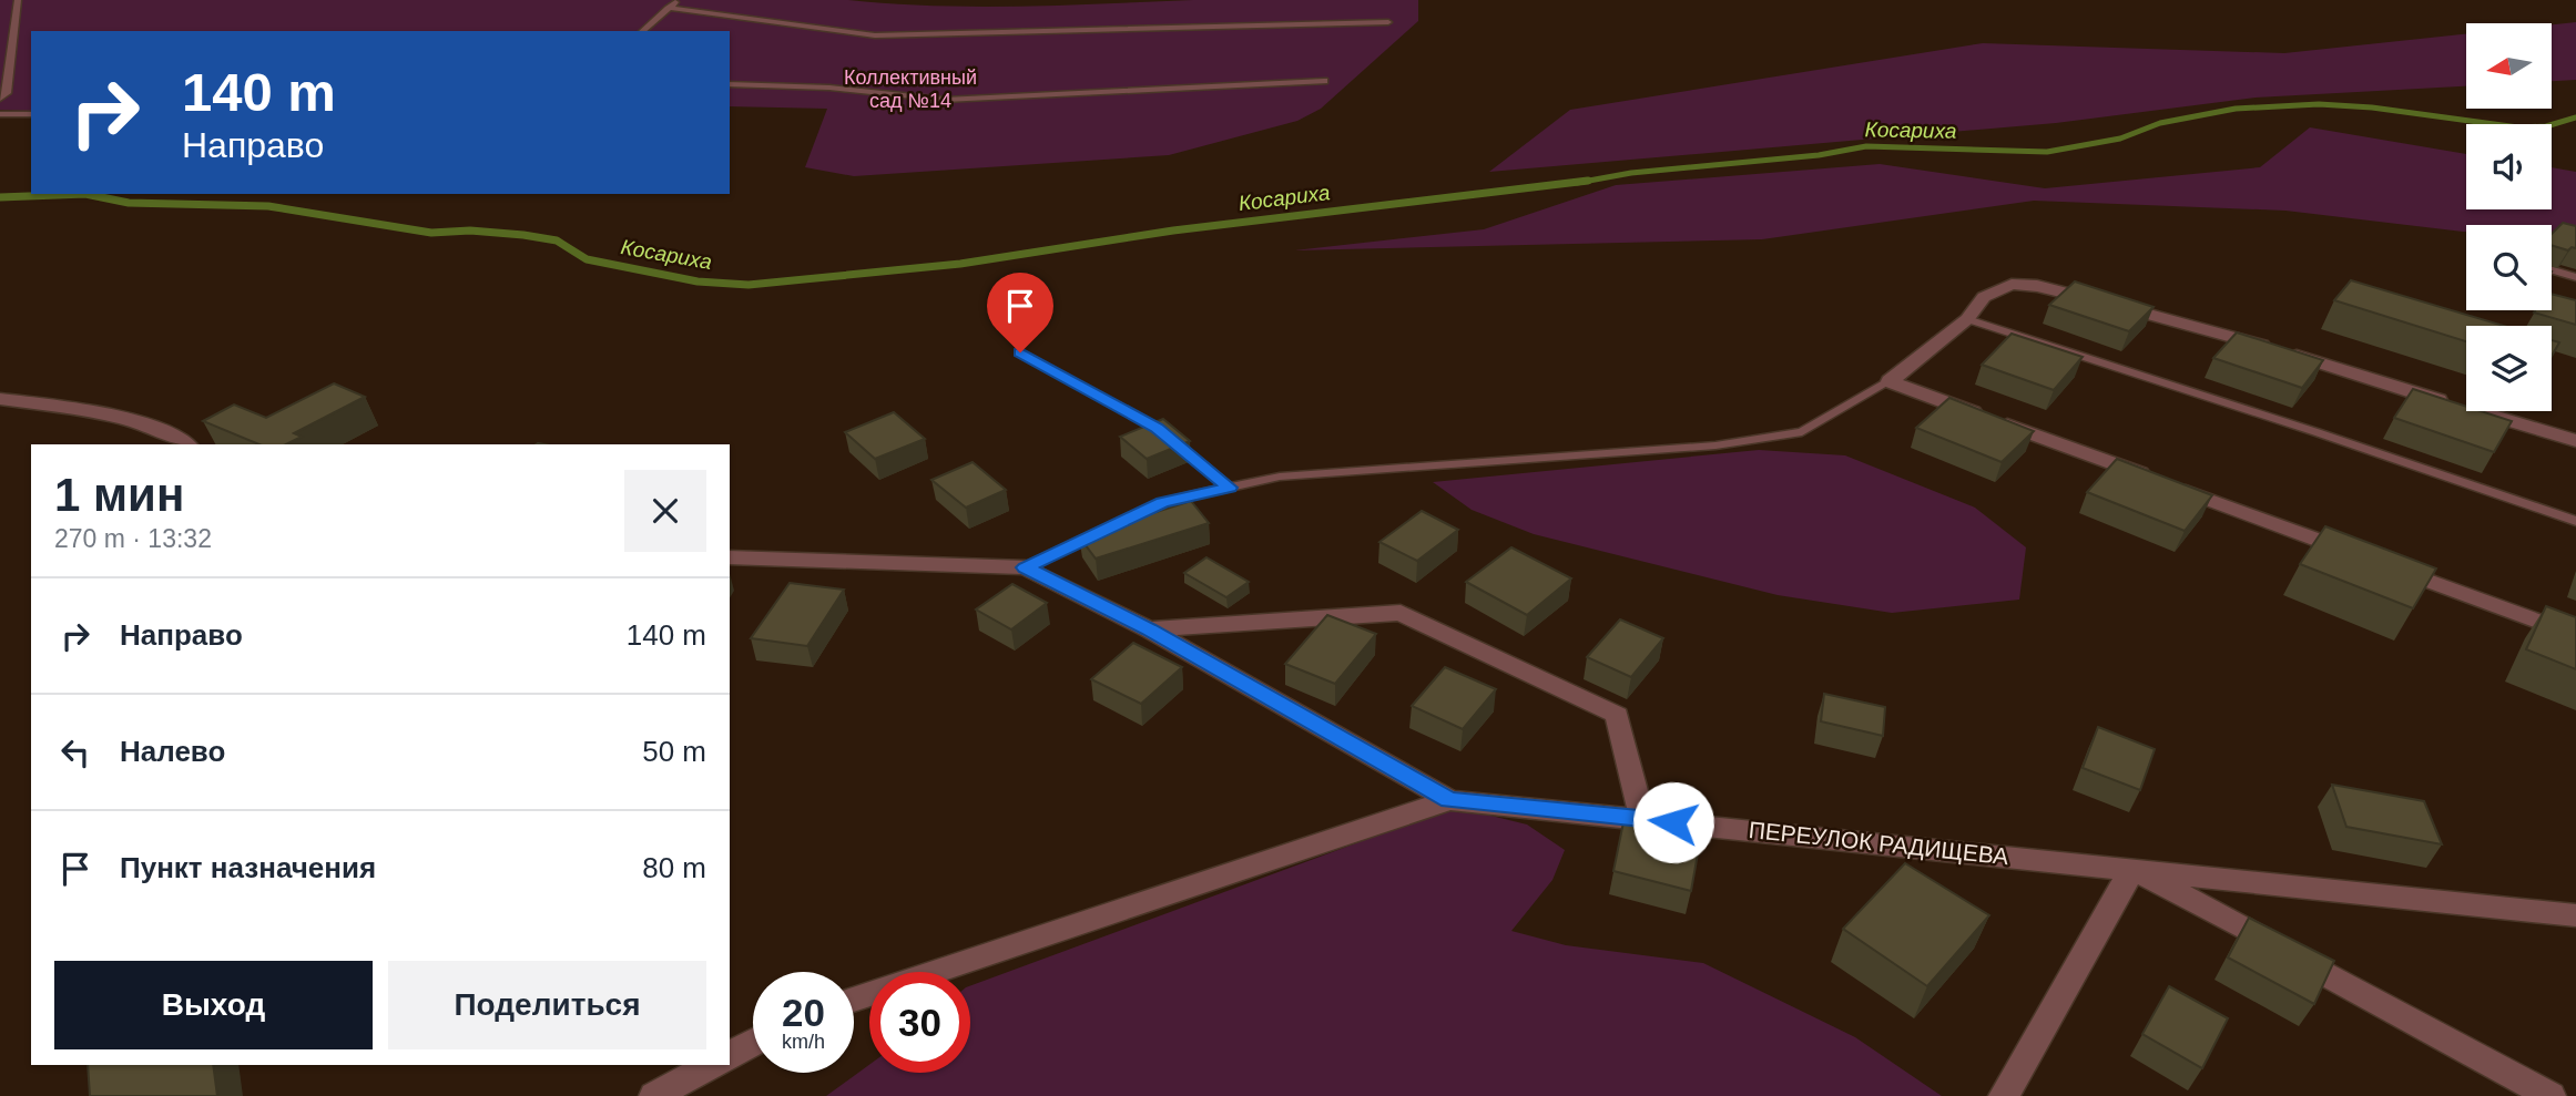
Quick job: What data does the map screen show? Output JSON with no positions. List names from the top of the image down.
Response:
{
  "streets": {
    "street": ["ПЕРЕУЛОК РАДИЩЕВА"]
  },
  "water": ["Косариха"],
  "parks": ["Коллективный сад №14"],
  "north": "left",
  "page": {
    "turn": ["140 m", "Направо"],
    "heading": ["1 мин", "270 m · 13:32"],
    "list": [
      {
        "name": "Направо",
        "value": "140 m"
      },
      {
        "name": "Налево",
        "value": "50 m"
      },
      {
        "name": "Пункт назначения",
        "value": "80 m"
      }
    ],
    "buttons": ["Выход", "Поделиться"],
    "speed": "20 km/h",
    "limit": "30"
  }
}
